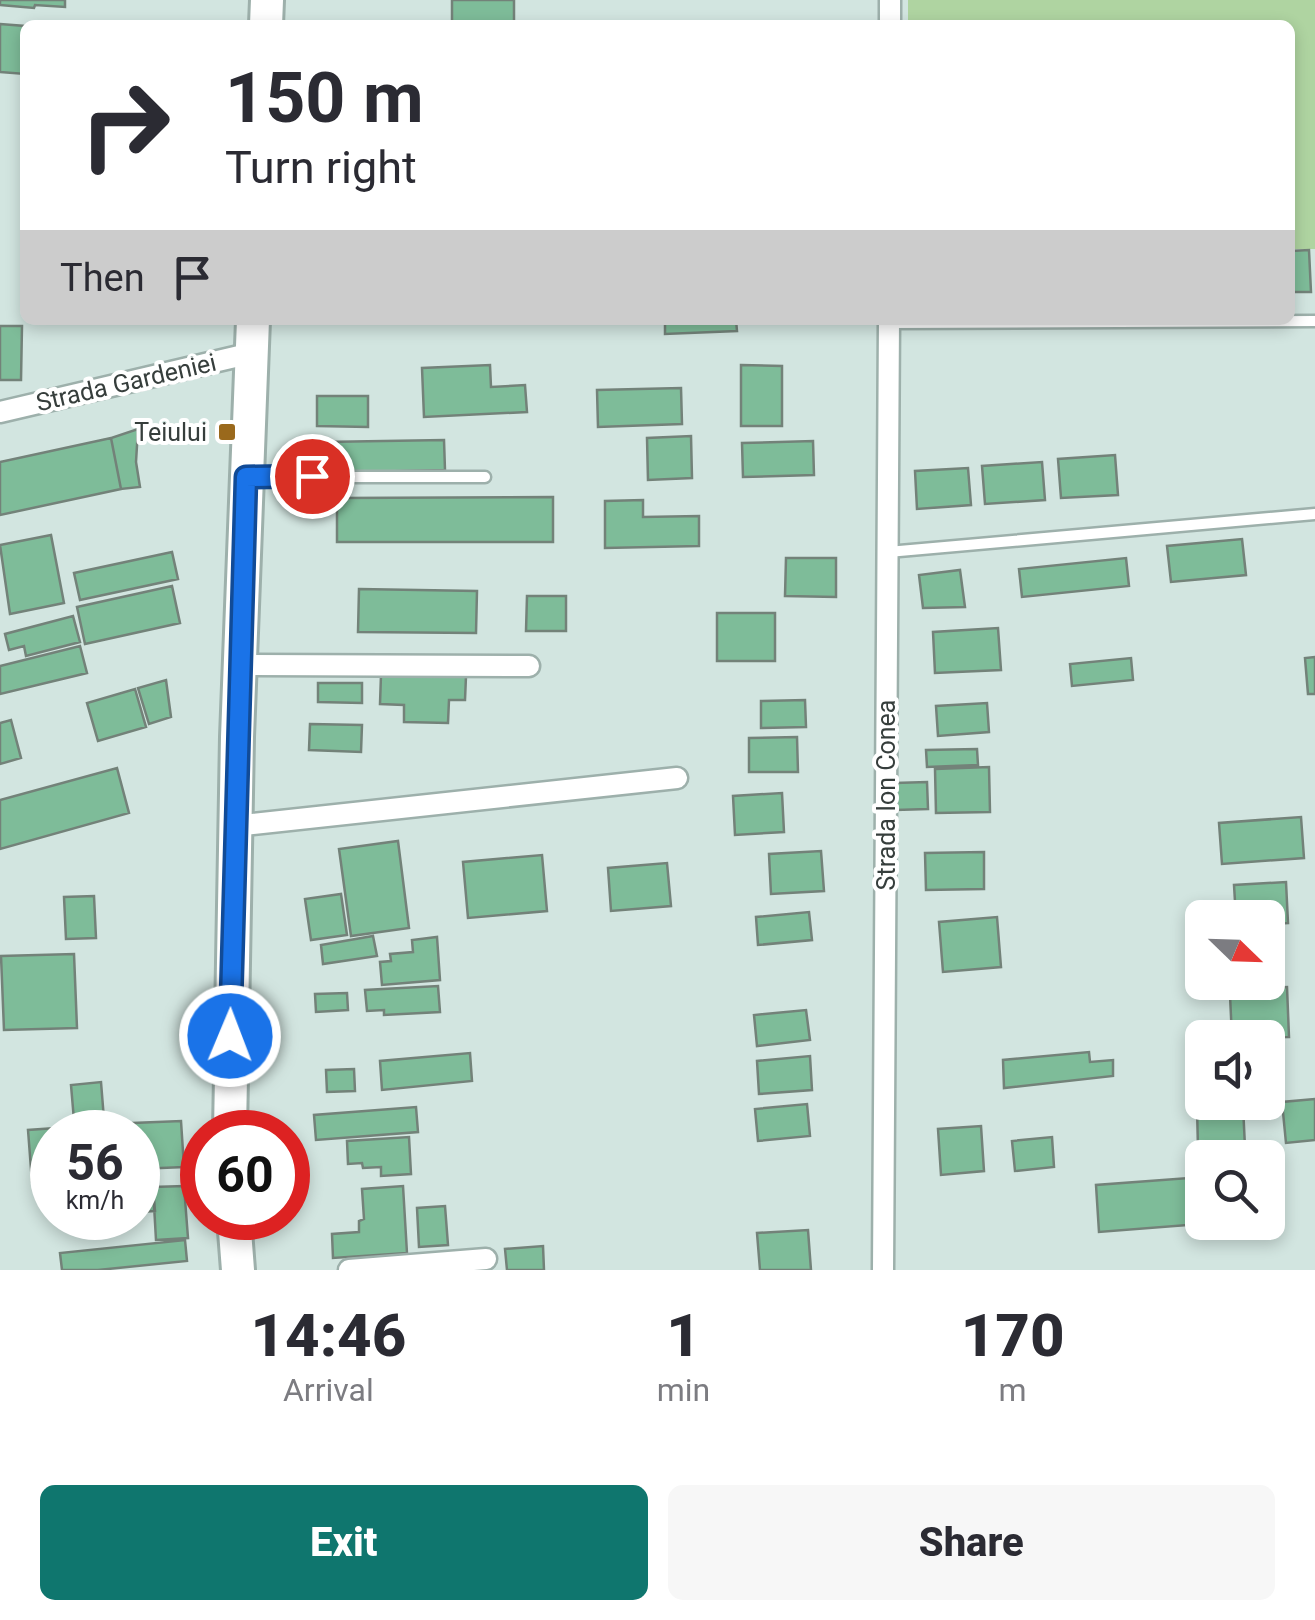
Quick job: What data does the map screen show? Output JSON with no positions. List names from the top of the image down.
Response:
{
  "streets": {
    "street": ["Strada Gardeniei", "Strada Ion Conea"]
  },
  "places": {
    "transit": ["Teiului"]
  },
  "north": "bottom right",
  "page": {
    "turn": ["150 m", "Turn right"],
    "then": "Then",
    "speed": "56 km/h",
    "limit": "60",
    "eta": [
      "14:46",
      "Arrival",
      "1",
      "min",
      "170",
      "m"
    ],
    "buttons": ["Exit", "Share"]
  }
}
